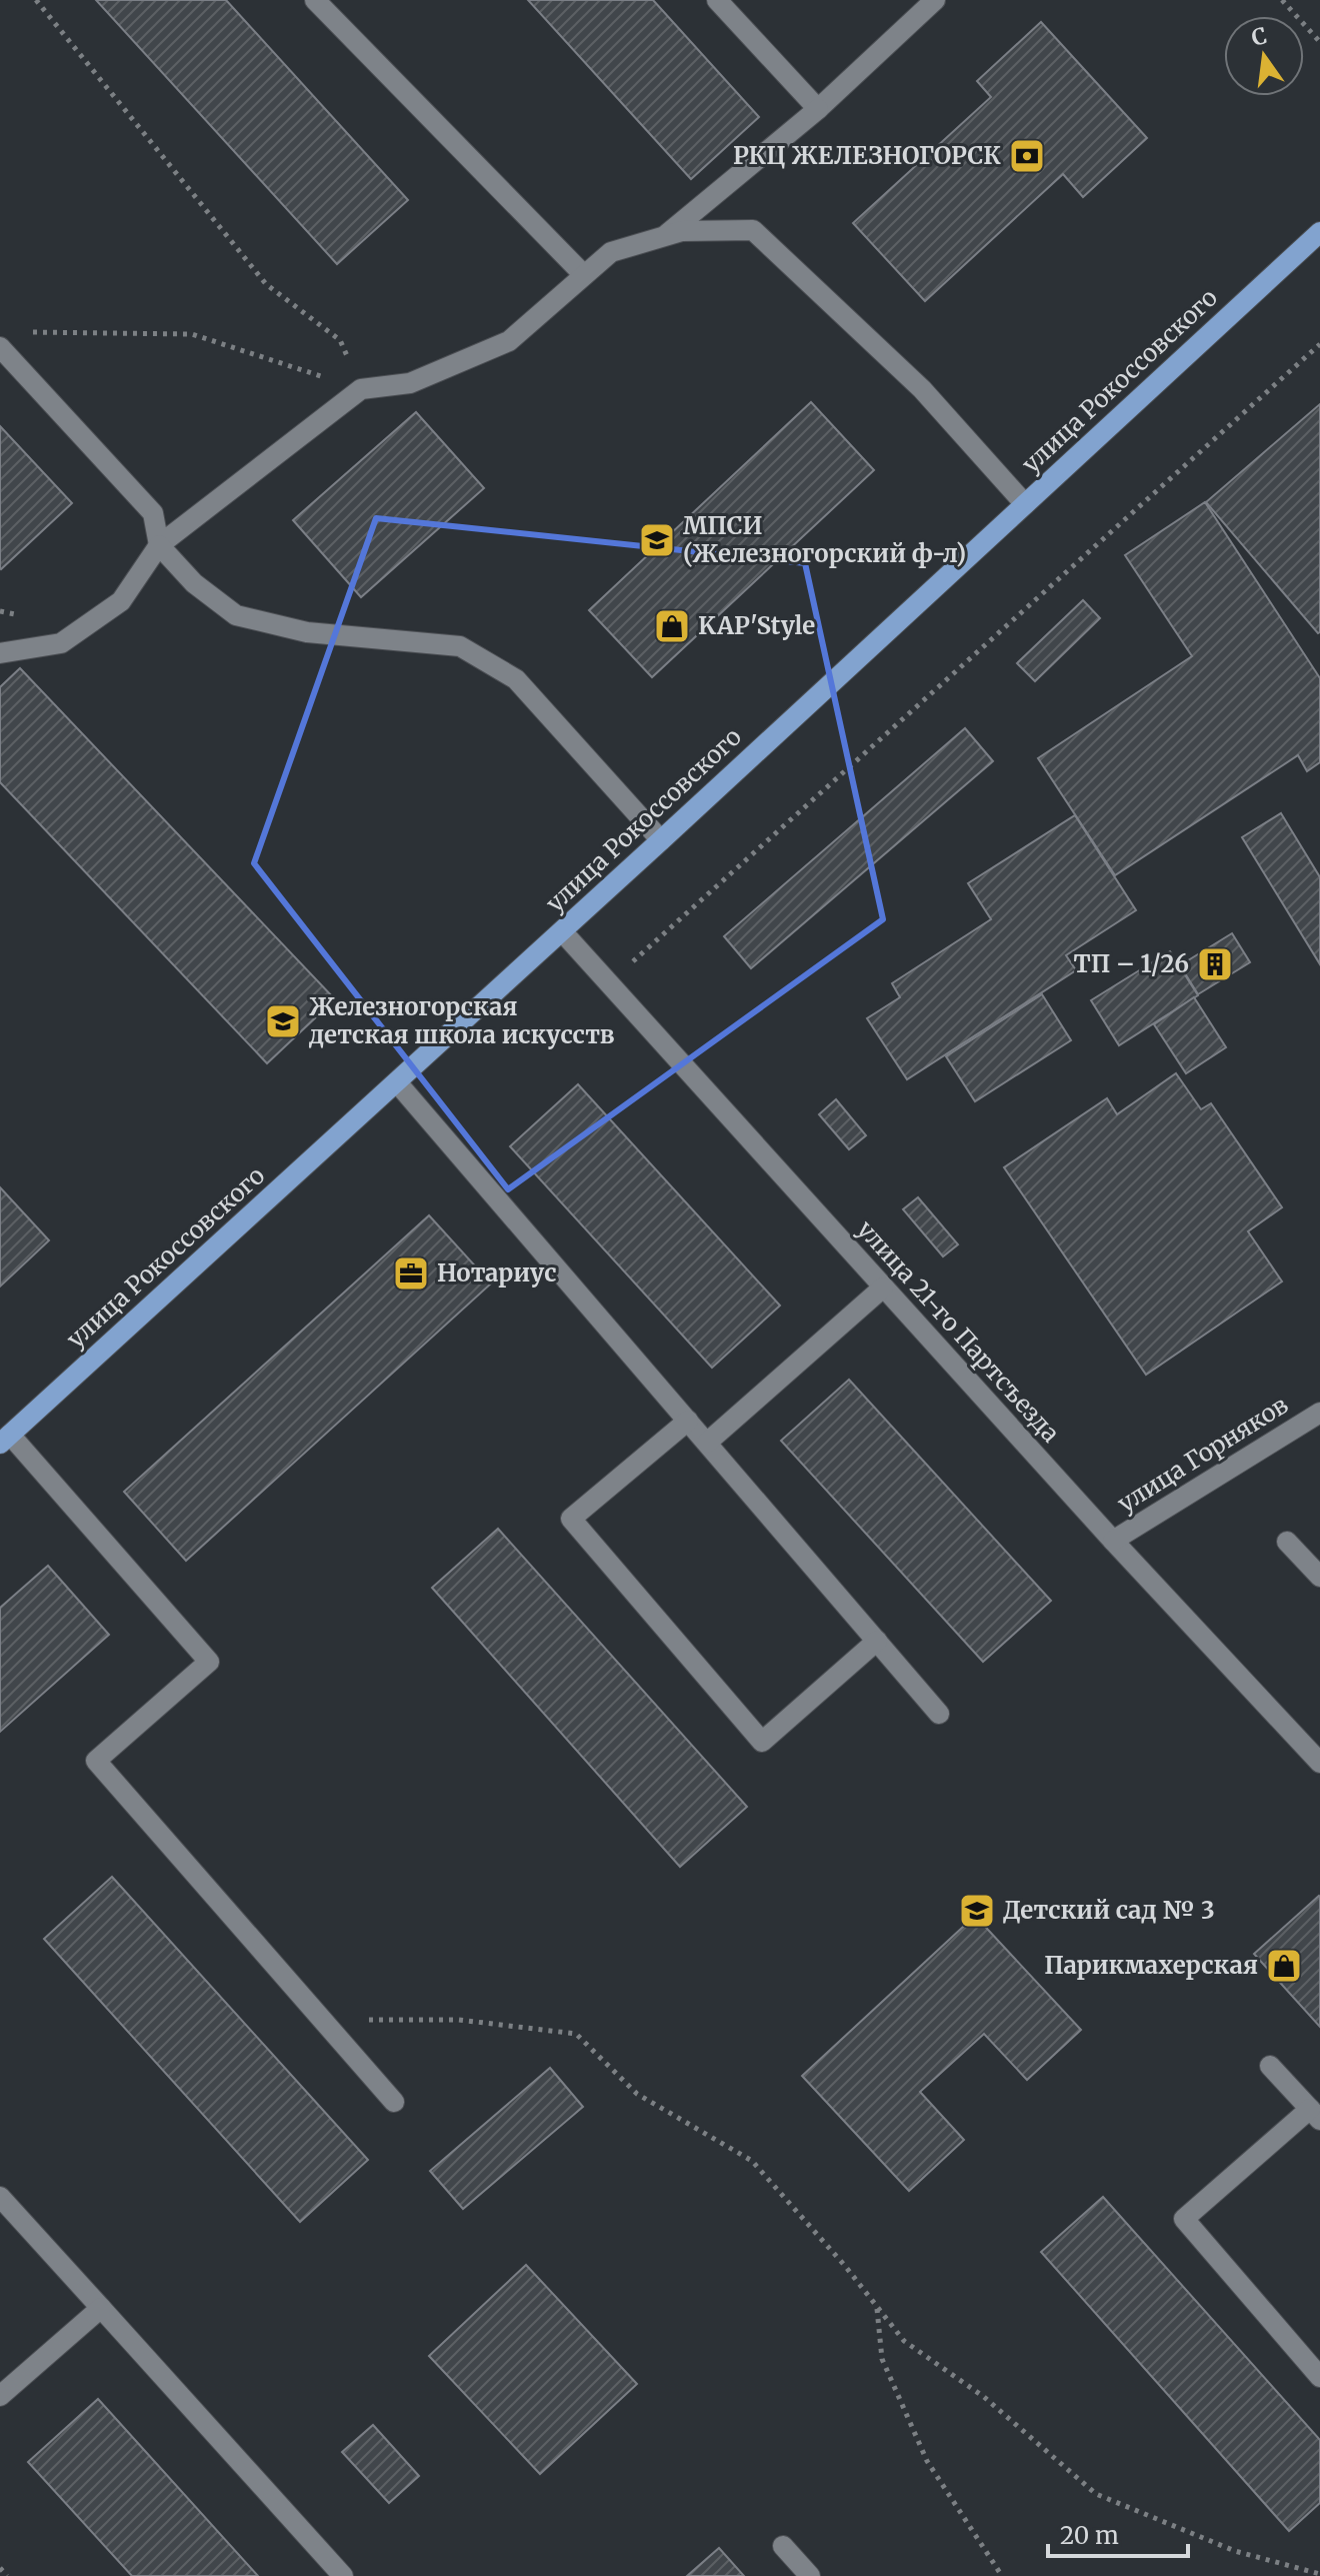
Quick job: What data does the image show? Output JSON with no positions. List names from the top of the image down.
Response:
{
  "streets": {
    "main road": ["улица Рокоссовского"],
    "street": ["улица 21-го Партсъезда", "улица Горняков"]
  },
  "crossings": [
    ["улица Рокоссовского", "улица 21-го Партсъезда"],
    ["улица 21-го Партсъезда", "улица Горняков"]
  ],
  "places": {
    "bank": ["РКЦ ЖЕЛЕЗНОГОРСК"],
    "school or university": ["МПСИ (Железногорский ф-л)", "Железногорская детская школа искусств", "Детский сад № 3"],
    "shop": ["KAP'Style", "Парикмахерская"],
    "building": ["ТП – 1/26"],
    "office": ["Нотариус"]
  },
  "scale_bar": "20 m",
  "north": "top"
}
